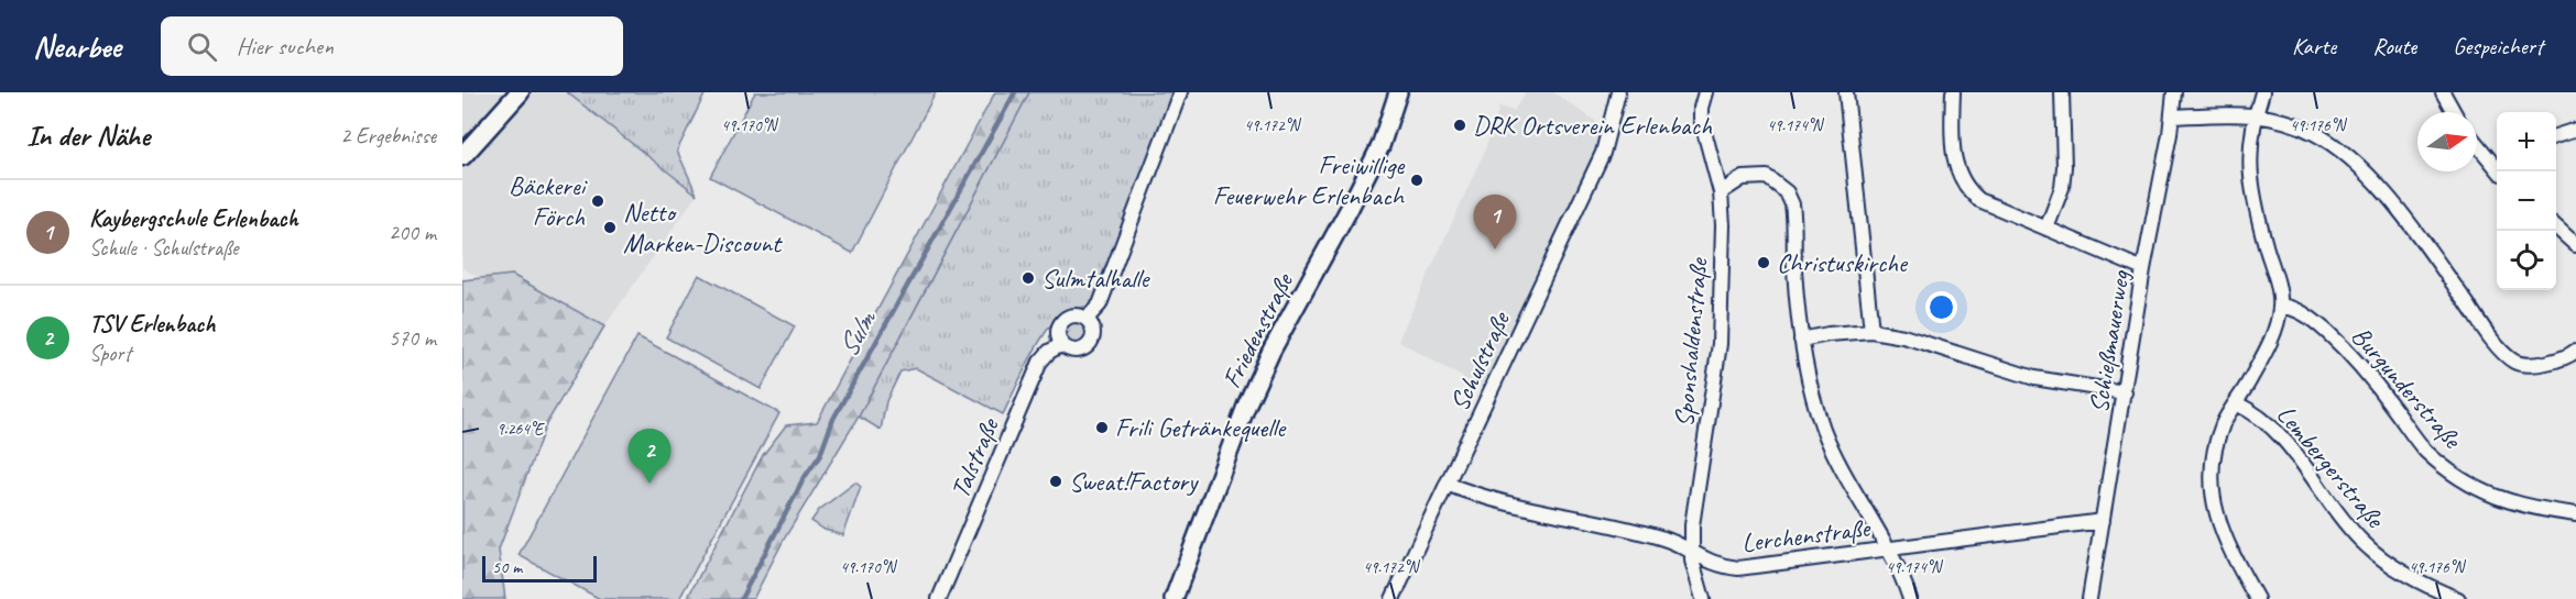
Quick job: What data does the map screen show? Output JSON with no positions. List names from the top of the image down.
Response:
{
  "streets": {
    "street": [
      "Friedenstraße",
      "Schießmauerweg",
      "Sponshaldenstraße",
      "Schulstraße",
      "Burgunderstraße",
      "Talstraße",
      "Lembergerstraße",
      "Lerchenstraße"
    ]
  },
  "crossings": [
    ["Schießmauerweg", "Lerchenstraße"],
    ["Sponshaldenstraße", "Lerchenstraße"],
    ["Schulstraße", "Lerchenstraße"]
  ],
  "water": ["Sulm"],
  "places": [
    "DRK Ortsverein Erlenbach",
    "Freiwillige Feuerwehr Erlenbach",
    "Bäckerei Förch",
    "Netto Marken-Discount",
    "Christuskirche",
    "Sulmtalhalle",
    "Frili Getränkequelle",
    "Sweat!Factory"
  ],
  "scale_bar": "50 m",
  "north": "right",
  "page": {
    "header": "Nearbee",
    "search": "Hier suchen",
    "nav": ["Karte", "Route", "Gespeichert"],
    "heading": ["In der Nähe", "2 Ergebnisse"],
    "map_buttons": ["+", "−"],
    "list": [
      {
        "mark": "1",
        "name": "Kaybergschule Erlenbach",
        "note": "Schule · Schulstraße",
        "value": "200 m"
      },
      {
        "mark": "2",
        "name": "TSV Erlenbach",
        "note": "Sport",
        "value": "570 m"
      }
    ],
    "pins": ["1", "2"],
    "scale": "50 m"
  },
  "coordinates": [
    "49.170°N",
    "49.172°N",
    "49.174°N",
    "49.176°N",
    "9.264°E"
  ]
}
